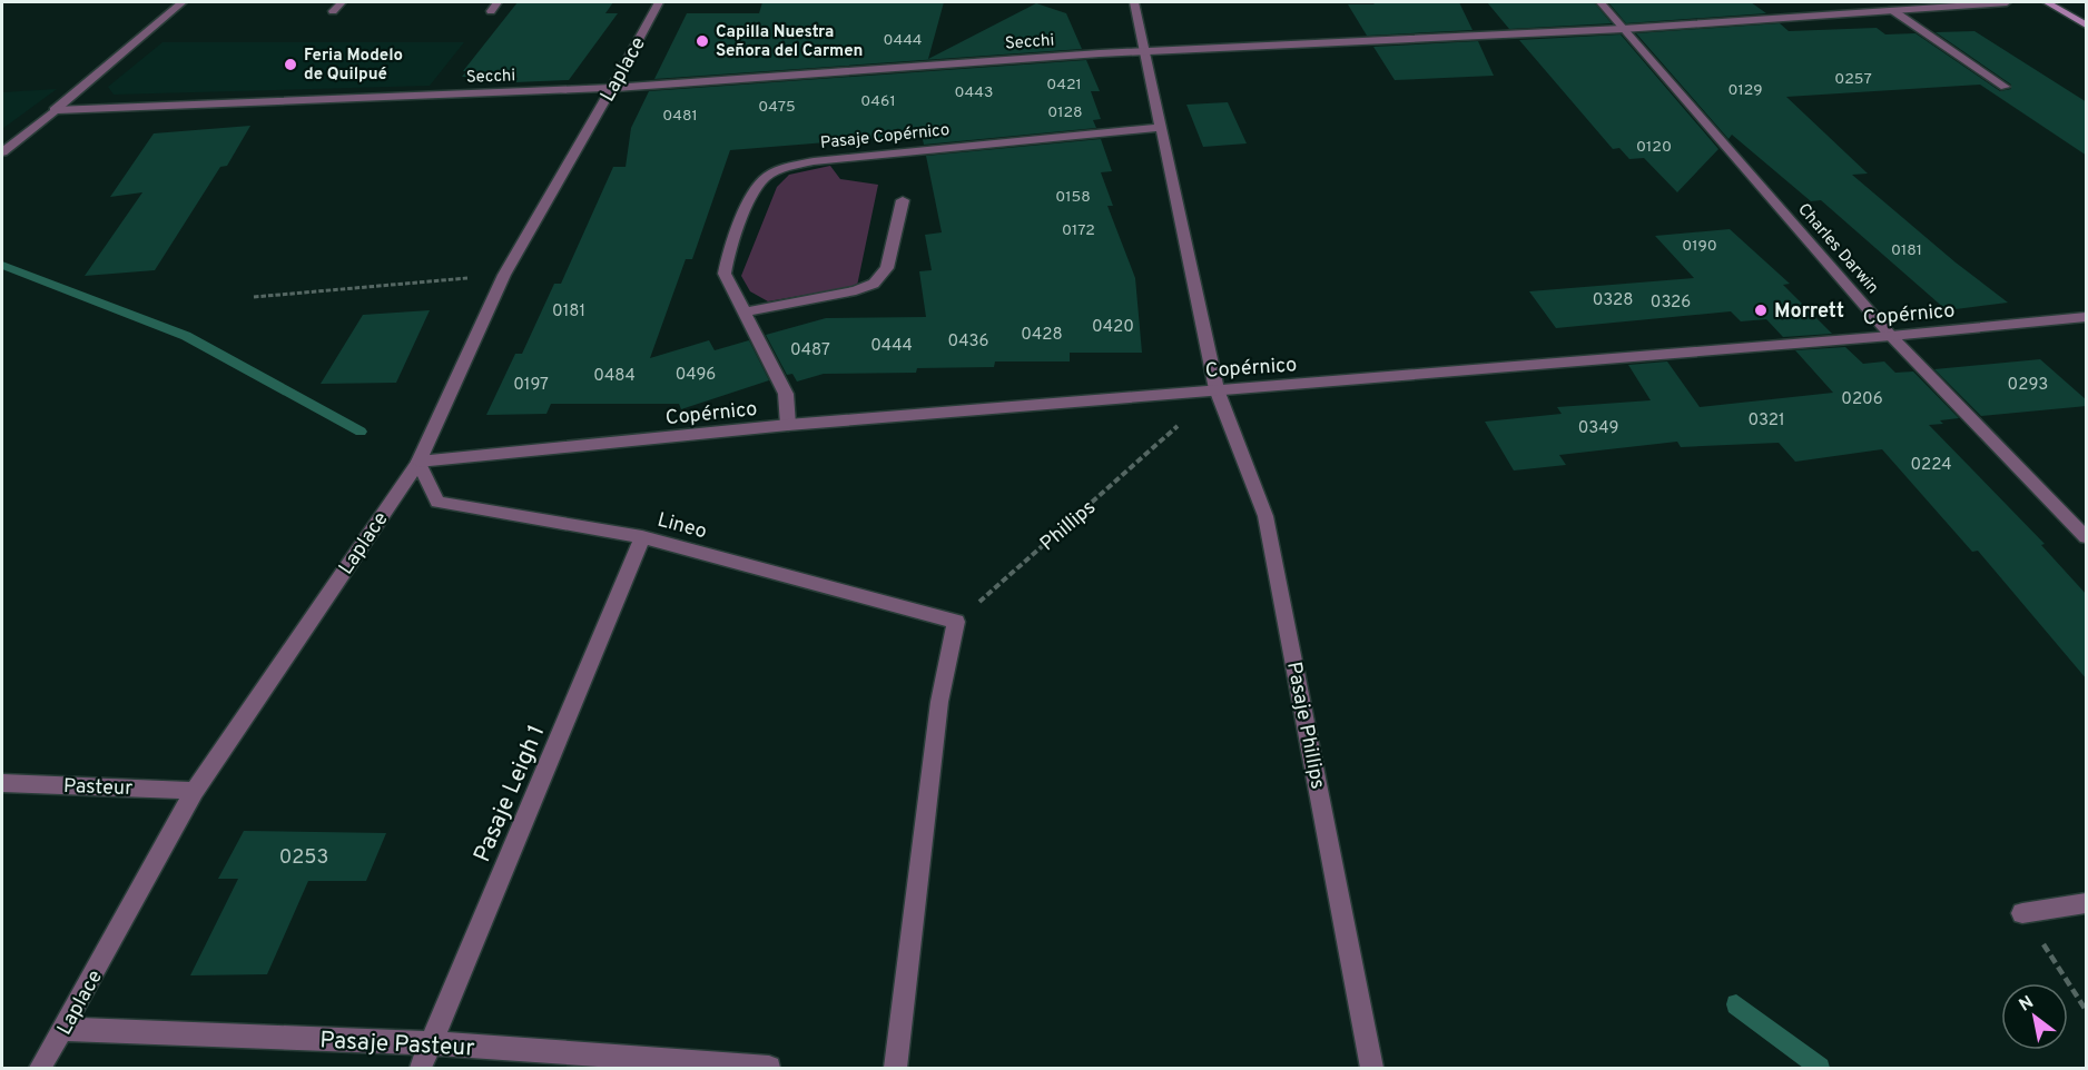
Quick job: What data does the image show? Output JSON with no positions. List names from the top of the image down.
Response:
{
  "streets": {
    "street": [
      "Secchi",
      "Laplace",
      "Pasaje Copérnico",
      "Charles Darwin",
      "Copérnico",
      "Lineo",
      "Pasaje Phillips",
      "Pasteur",
      "Pasaje Leigh 1",
      "Pasaje Pasteur"
    ],
    "path": ["Phillips"]
  },
  "crossings": [
    ["Secchi", "Laplace"],
    ["Secchi", "Charles Darwin"],
    ["Laplace", "Copérnico"],
    ["Laplace", "Lineo"],
    ["Laplace", "Pasteur"],
    ["Laplace", "Pasaje Pasteur"],
    ["Pasaje Copérnico", "Copérnico"],
    ["Charles Darwin", "Copérnico"],
    ["Copérnico", "Lineo"],
    ["Copérnico", "Phillips"],
    ["Copérnico", "Pasaje Phillips"],
    ["Lineo", "Phillips"],
    ["Lineo", "Pasaje Leigh 1"],
    ["Phillips", "Pasaje Phillips"],
    ["Pasaje Leigh 1", "Pasaje Pasteur"]
  ],
  "places": ["Capilla Nuestra Señora del Carmen", "Feria Modelo de Quilpué", "Morrett"],
  "house_numbers": [
    "0444",
    "0257",
    "0421",
    "0129",
    "0443",
    "0461",
    "0475",
    "0128",
    "0481",
    "0120",
    "0158",
    "0172",
    "0190",
    "0181",
    "0328",
    "0326",
    "0181",
    "0420",
    "0428",
    "0436",
    "0444",
    "0487",
    "0496",
    "0484",
    "0197",
    "0293",
    "0206",
    "0321",
    "0349",
    "0224",
    "0253"
  ],
  "north": "top left"
}
